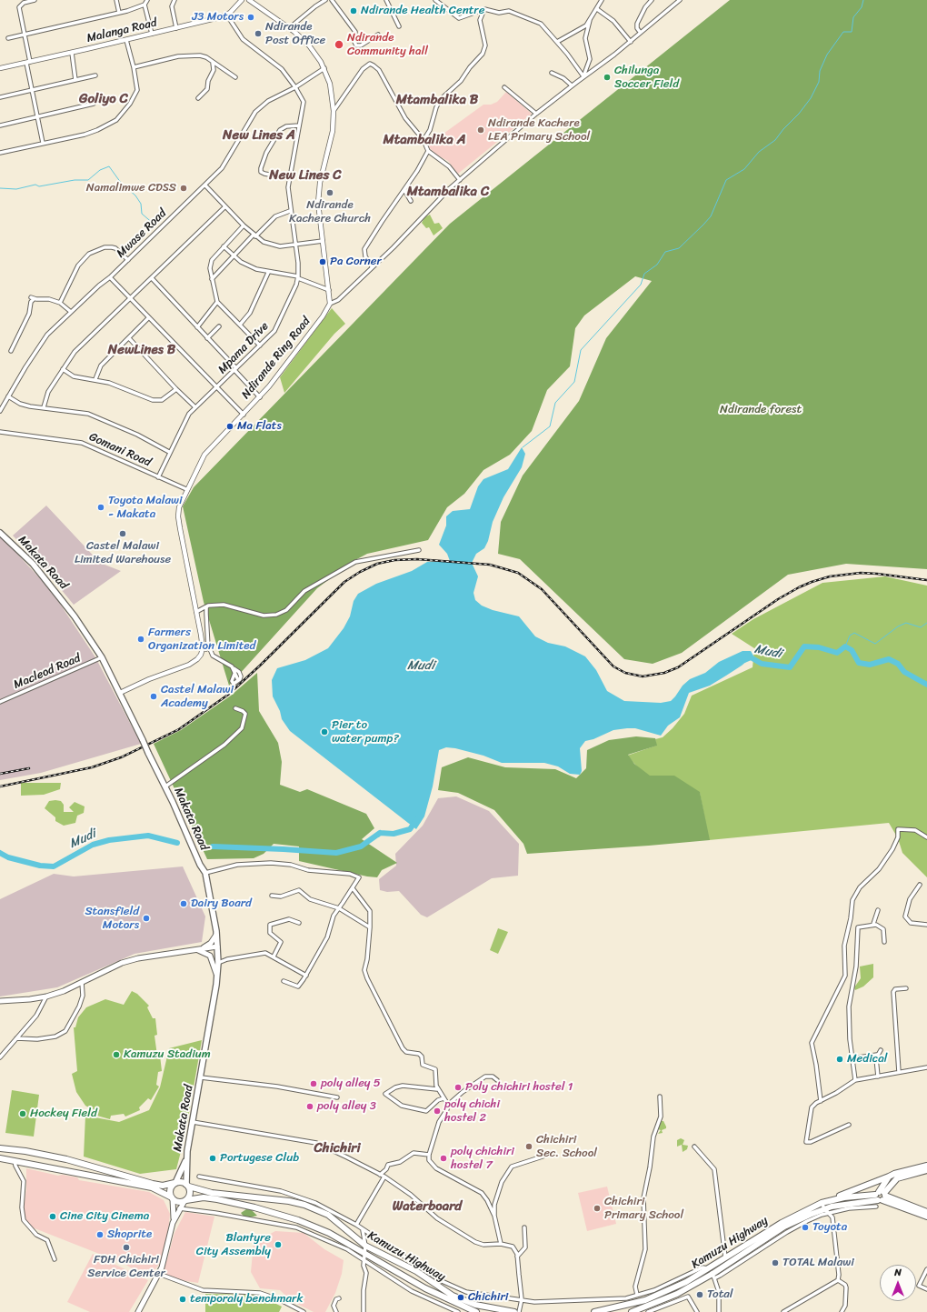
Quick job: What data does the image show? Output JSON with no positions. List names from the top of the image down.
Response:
{
  "streets": {
    "highway": ["Kamuzu Highway"],
    "main road": ["Makata Road"],
    "street": [
      "Malanga Road",
      "Mwase Road",
      "Mpama Drive",
      "Ndirande Ring Road",
      "Gomani Road",
      "Macleod Road"
    ]
  },
  "crossings": [
    ["Malanga Road", "Mpama Drive"],
    ["Mwase Road", "Mpama Drive"],
    ["Mpama Drive", "Gomani Road"],
    ["Ndirande Ring Road", "Gomani Road"],
    ["Makata Road", "Macleod Road"],
    ["Makata Road", "Kamuzu Highway"]
  ],
  "districts": [
    "Goliyo C",
    "Mtambalika B",
    "New Lines A",
    "Mtambalika A",
    "New Lines C",
    "Mtambalika C",
    "NewLines B",
    "Chichiri",
    "Waterboard"
  ],
  "water": ["Mudi"],
  "parks": ["Ndirande forest"],
  "places": [
    "Ndirande Health Centre",
    "J3 Motors",
    "Ndirande Post Office",
    "Ndirande Community hall",
    "Chilunga Soccer Field",
    "Ndirande Kachere LEA Primary School",
    "Namalimwe CDSS",
    "Ndirande Kachere Church",
    "Pa Corner",
    "Ma Flats",
    "Toyota Malawi - Makata",
    "Castel Malawi Limited Warehouse",
    "Farmers Organization Limited",
    "Castel Malawi Academy",
    "Pier to water pump?",
    "Dairy Board",
    "Stansfield Motors",
    "Kamuzu Stadium",
    "Medical",
    "poly alley 5",
    "Poly chichiri hostel 1",
    "poly alley 3",
    "poly chichi hostel 2",
    "Hockey Field",
    "Chichiri Sec. School",
    "Portugese Club",
    "poly chichiri hostel 7",
    "Chichiri Primary School",
    "Cine City Cinema",
    "Toyota",
    "Shoprite",
    "Blantyre City Assembly",
    "FDH Chichiri Service Center",
    "TOTAL Malawi",
    "Total",
    "Chichiri",
    "temporaly benchmark"
  ],
  "north": "top"
}
